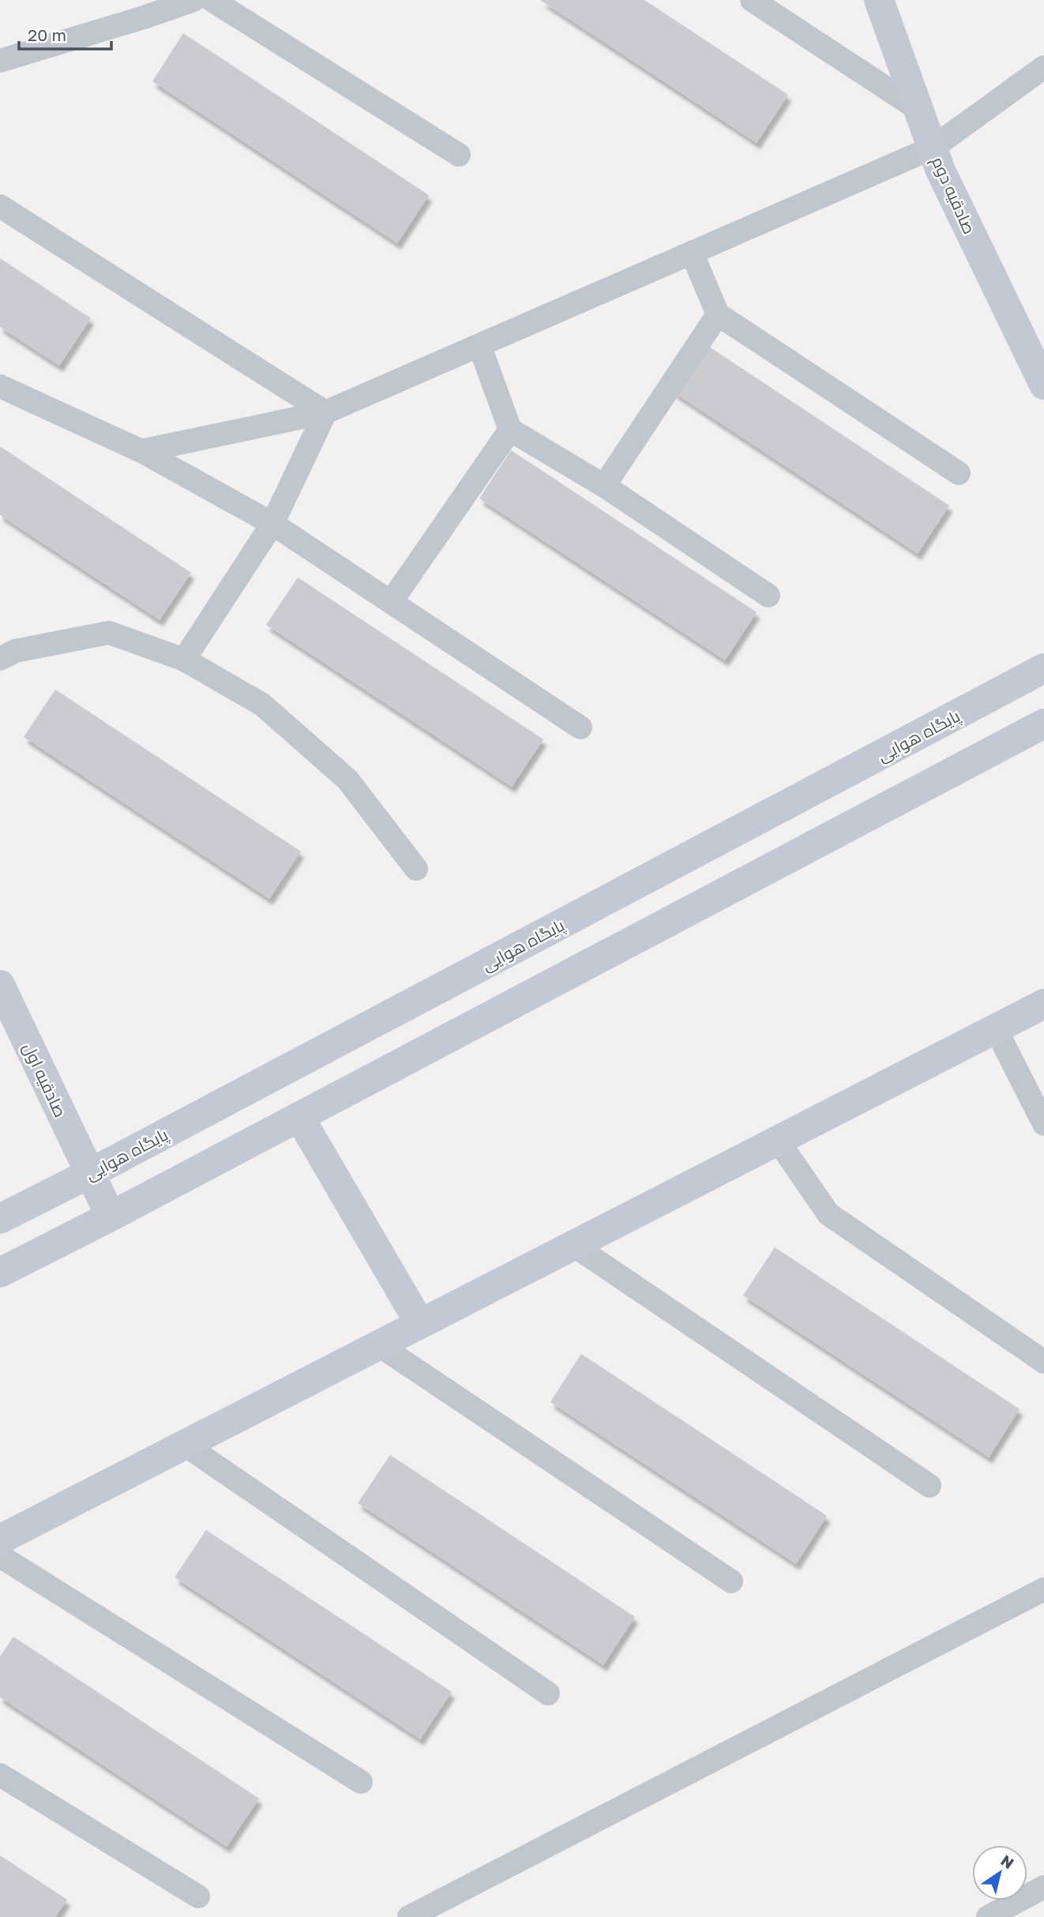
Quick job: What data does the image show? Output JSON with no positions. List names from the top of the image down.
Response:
{
  "streets": {
    "main road": ["صادقیه دوم", "پایگاه هوایی", "صادقیه اول"]
  },
  "crossings": [
    ["پایگاه هوایی", "صادقیه اول"]
  ],
  "scale_bar": "20 m",
  "north": "top right"
}
